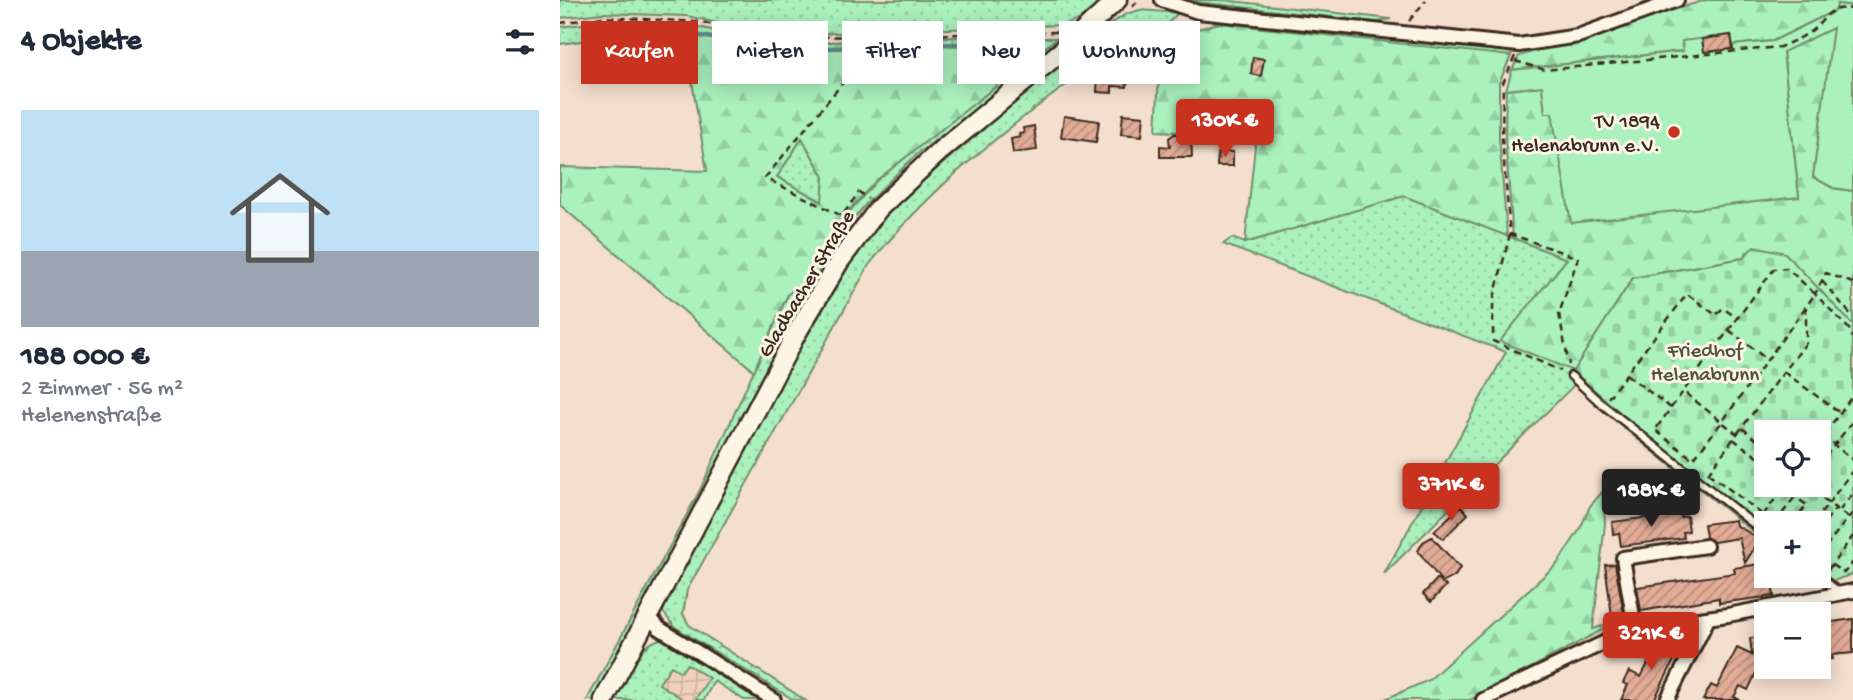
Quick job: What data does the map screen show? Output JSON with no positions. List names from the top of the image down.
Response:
{
  "streets": {
    "main road": ["Gladbacher Straße"]
  },
  "parks": ["Friedhof Helenabrunn"],
  "places": ["TV 1894 Helenabrunn e.V."],
  "page": {
    "heading": "4 Objekte",
    "chip": [
      "Kaufen",
      "Mieten",
      "Filter",
      "Neu",
      "Wohnung"
    ],
    "list": [
      {
        "name": "188 000 €",
        "note": "2 Zimmer · 56 m² · Helenenstraße"
      }
    ],
    "price": [
      "130K €",
      "371K €",
      "188K €",
      "321K €"
    ],
    "map_buttons": ["+", "−"]
  }
}
